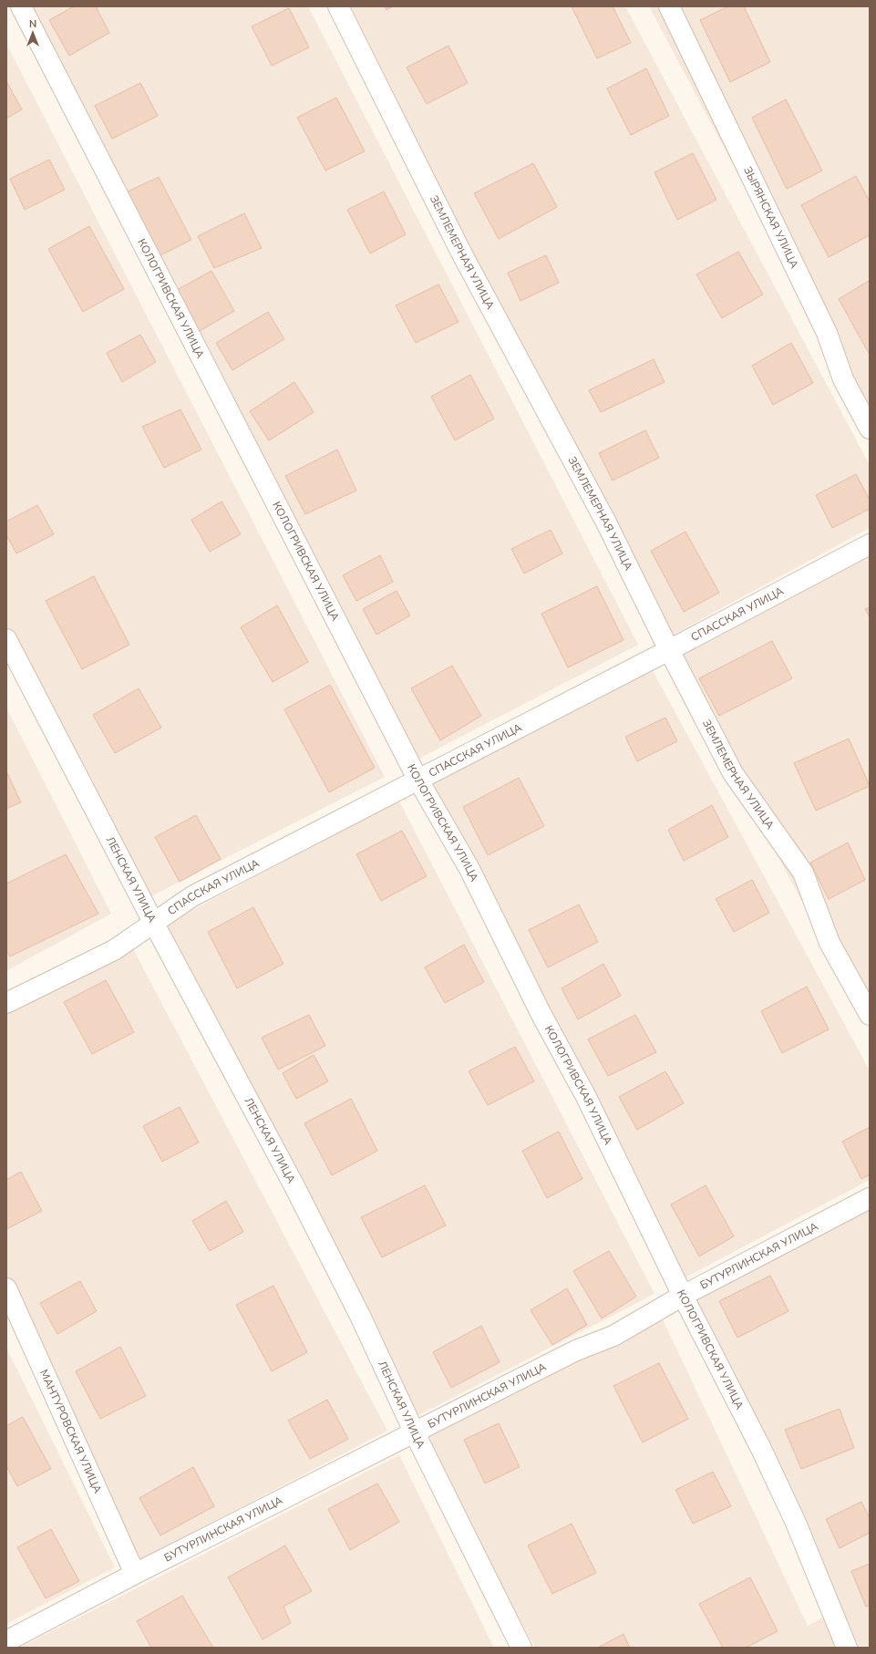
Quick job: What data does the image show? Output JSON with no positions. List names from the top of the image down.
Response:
{
  "streets": {
    "street": [
      "ЗЫРЯНСКАЯ УЛИЦА",
      "ЗЕМЛЕМЕРНАЯ УЛИЦА",
      "КОЛОГРИВСКАЯ УЛИЦА",
      "СПАССКАЯ УЛИЦА",
      "ЛЕНСКАЯ УЛИЦА",
      "БУТУРЛИНСКАЯ УЛИЦА",
      "МАНТУРОВСКАЯ УЛИЦА"
    ]
  },
  "crossings": [
    ["ЗЕМЛЕМЕРНАЯ УЛИЦА", "СПАССКАЯ УЛИЦА"],
    ["КОЛОГРИВСКАЯ УЛИЦА", "СПАССКАЯ УЛИЦА"],
    ["КОЛОГРИВСКАЯ УЛИЦА", "БУТУРЛИНСКАЯ УЛИЦА"],
    ["СПАССКАЯ УЛИЦА", "ЛЕНСКАЯ УЛИЦА"],
    ["ЛЕНСКАЯ УЛИЦА", "БУТУРЛИНСКАЯ УЛИЦА"],
    ["БУТУРЛИНСКАЯ УЛИЦА", "МАНТУРОВСКАЯ УЛИЦА"]
  ],
  "north": "top"
}
